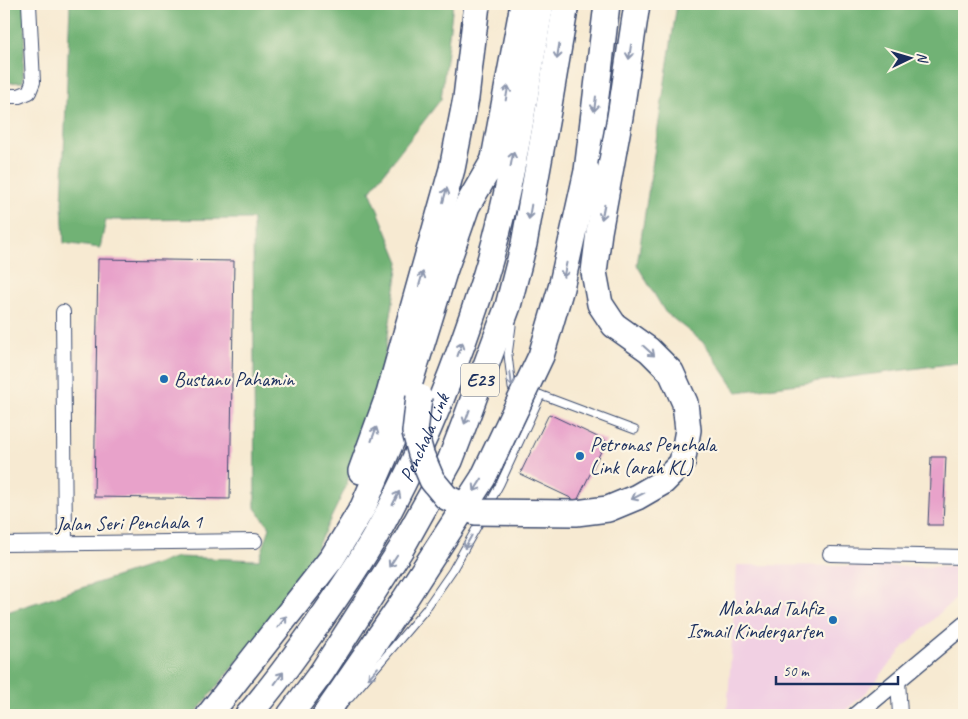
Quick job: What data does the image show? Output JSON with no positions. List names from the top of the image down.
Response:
{
  "streets": {
    "highway": ["E23", "Penchala Link"],
    "street": ["Jalan Seri Penchala 1"]
  },
  "places": ["Bustanu Pahamin", "Petronas Penchala Link (arah KL)", "Ma’ahad Tahfiz Ismail Kindergarten"],
  "scale_bar": "50 m",
  "north": "right"
}
